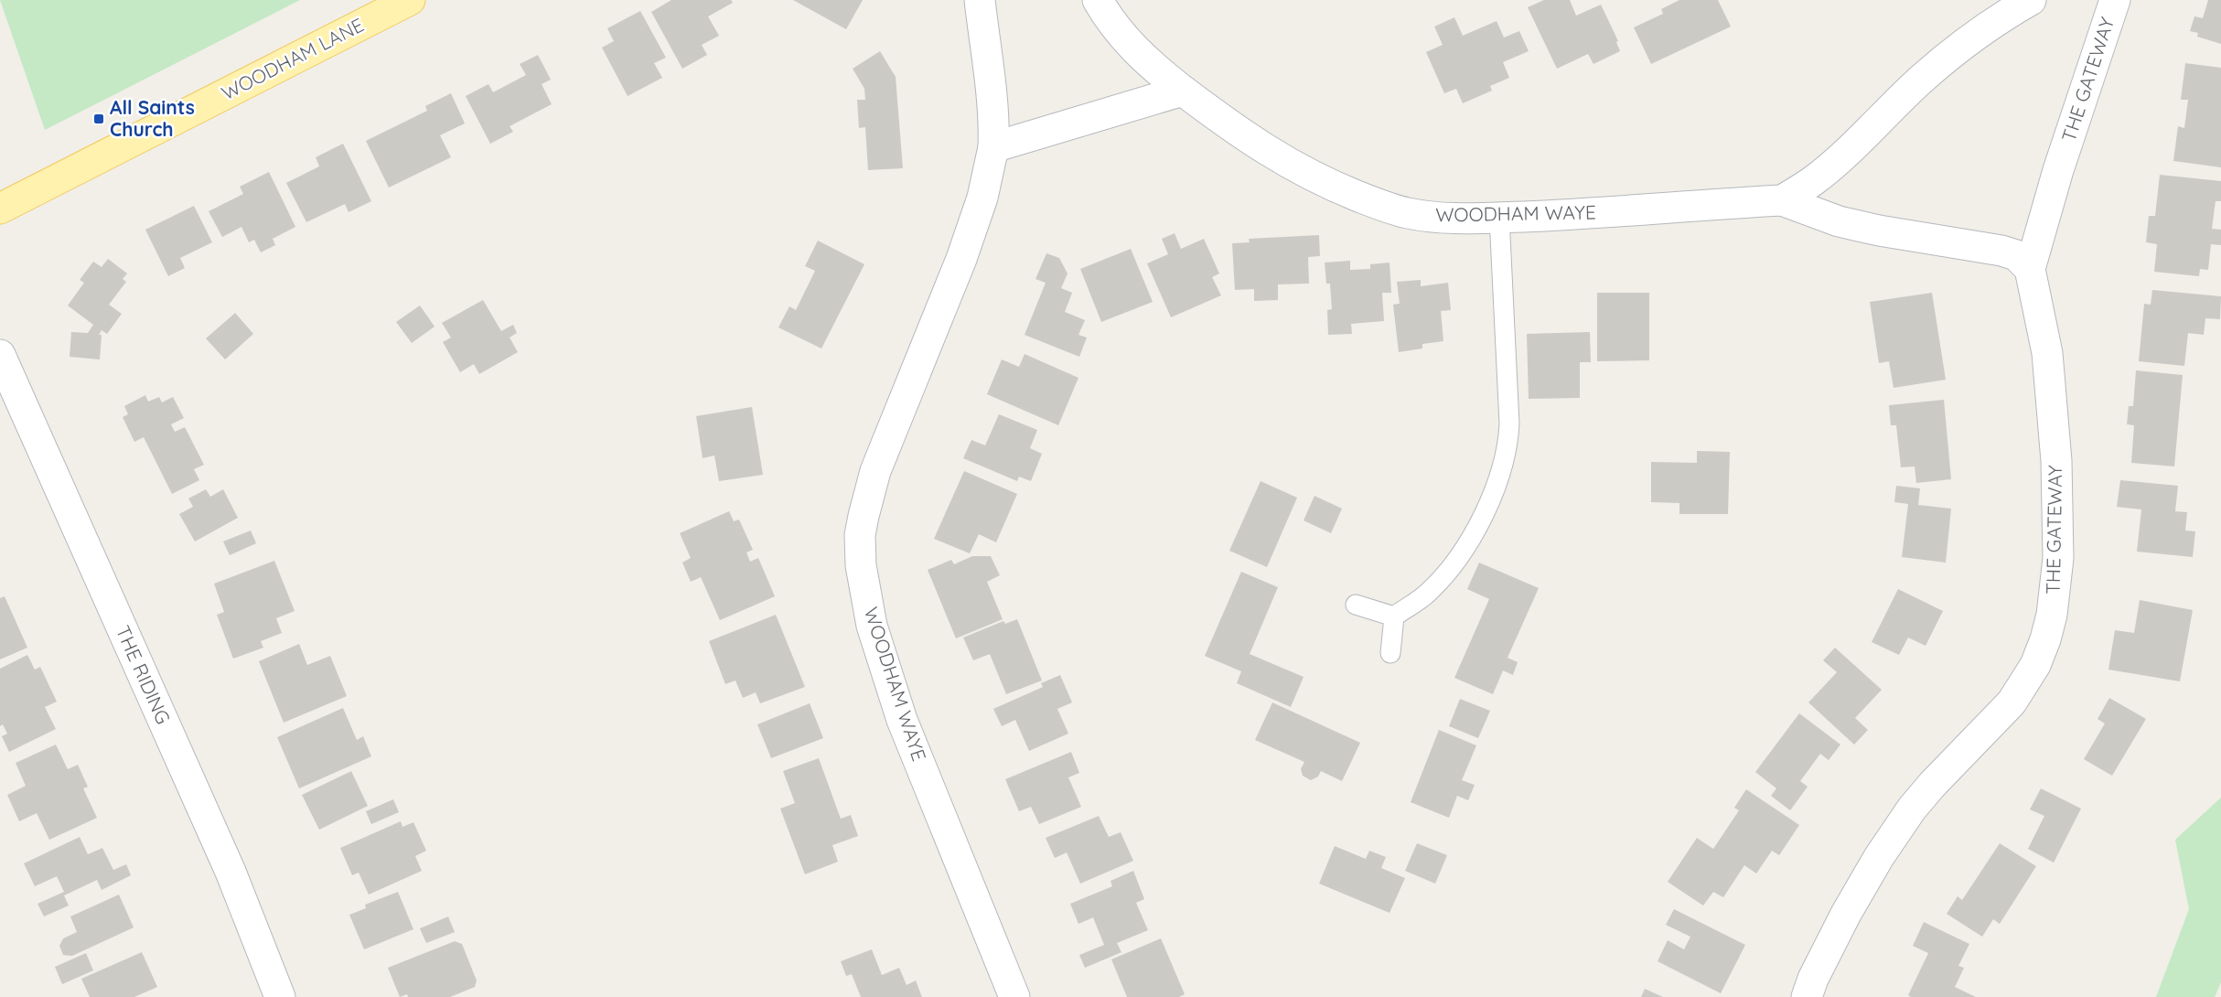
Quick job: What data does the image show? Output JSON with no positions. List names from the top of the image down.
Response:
{
  "streets": {
    "main road": ["WOODHAM LANE"],
    "street": ["THE GATEWAY", "WOODHAM WAYE", "THE RIDING"]
  },
  "crossings": [
    ["THE GATEWAY", "WOODHAM WAYE"]
  ],
  "places": {
    "transit": ["All Saints Church"]
  }
}
